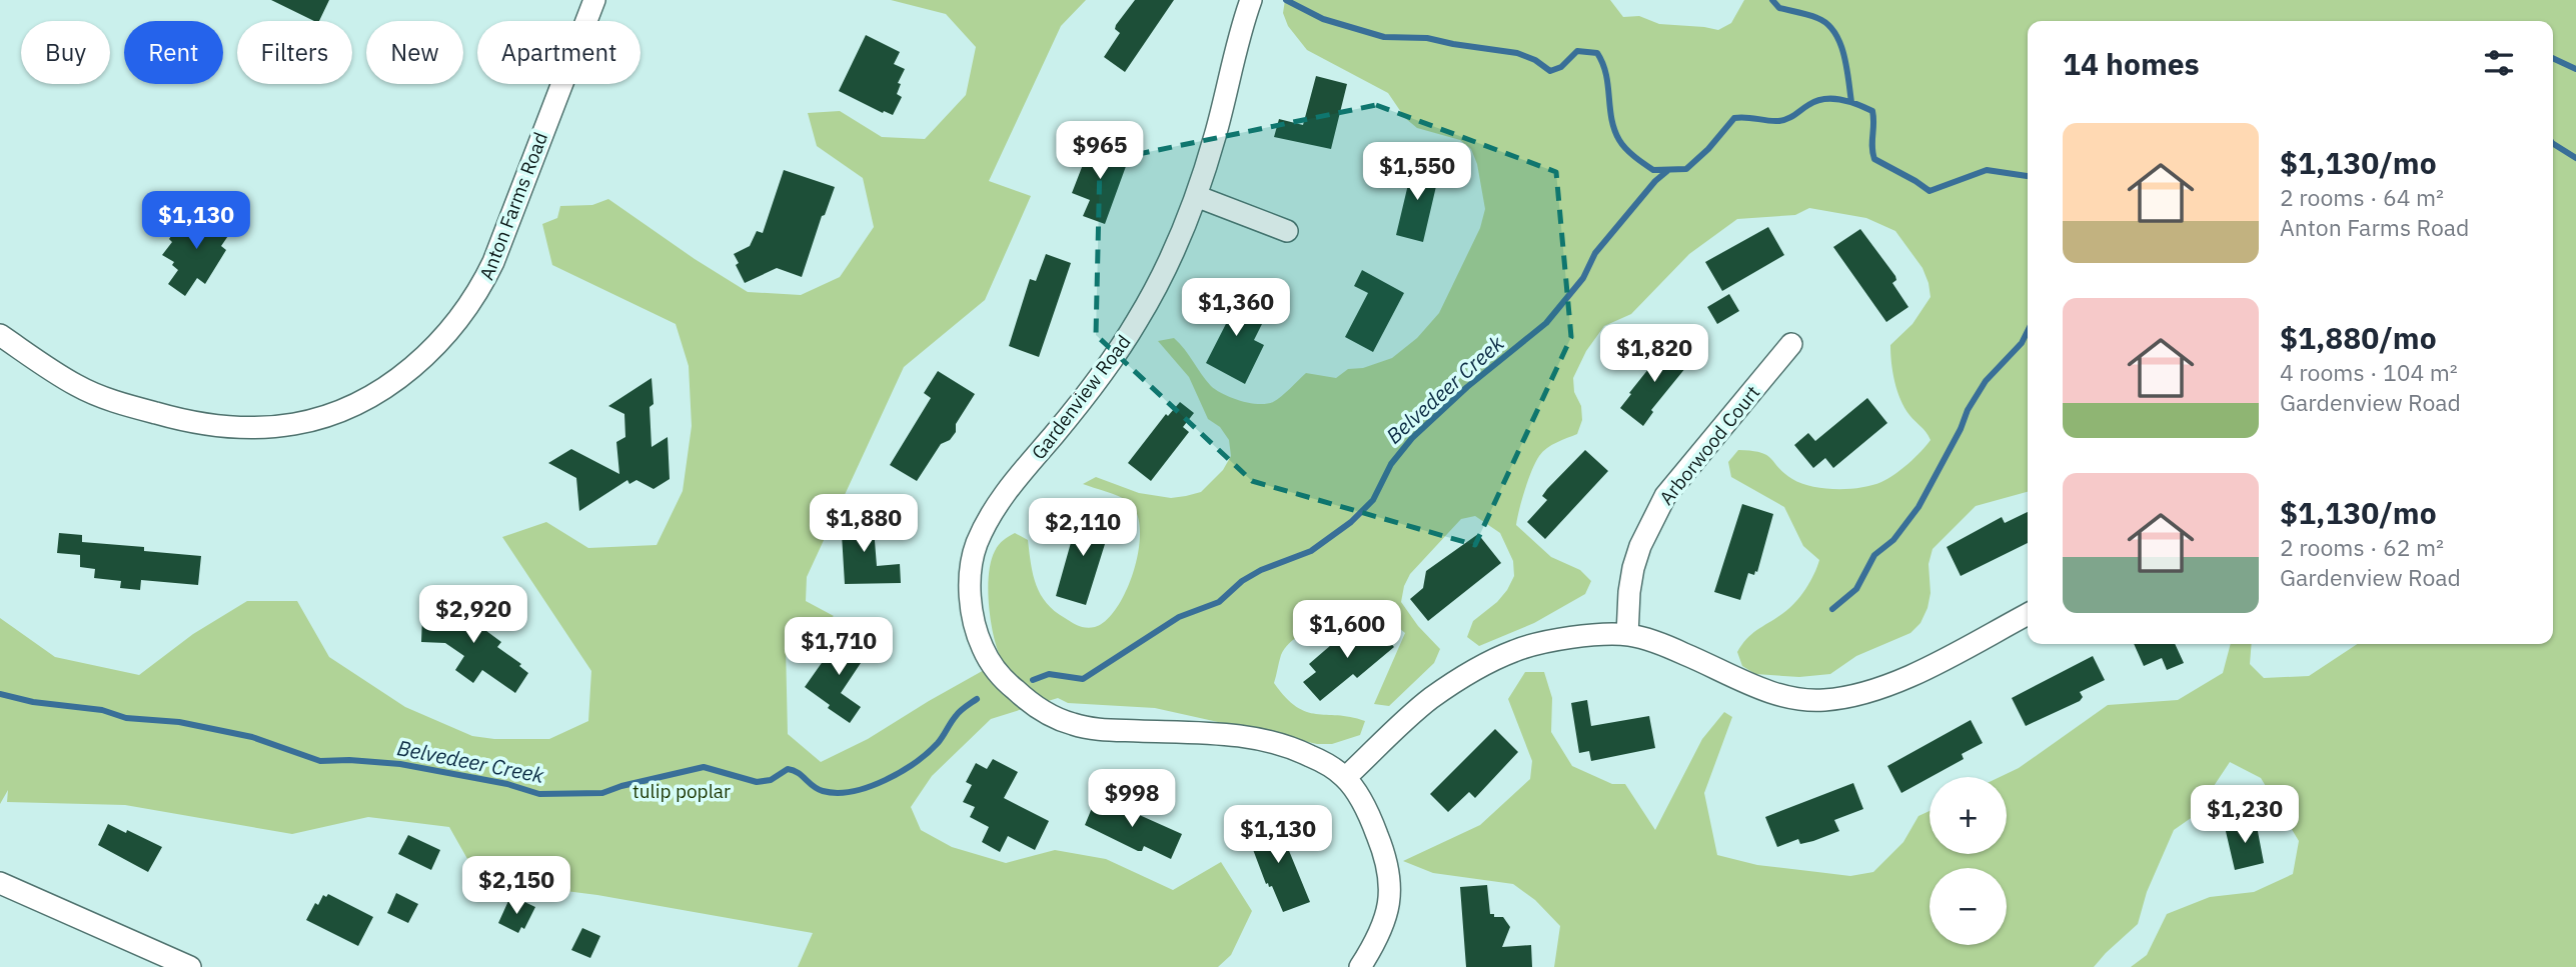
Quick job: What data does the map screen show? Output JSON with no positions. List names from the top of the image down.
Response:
{
  "streets": {
    "street": ["Anton Farms Road", "Gardenview Road", "Arborwood Court"]
  },
  "water": ["Belvedeer Creek"],
  "parks": ["tulip poplar"],
  "page": {
    "chip": [
      "Buy",
      "Rent",
      "Filters",
      "New",
      "Apartment"
    ],
    "heading": "14 homes",
    "list": [
      {
        "name": "$1,130/mo",
        "note": "2 rooms · 64 m² · Anton Farms Road"
      },
      {
        "name": "$1,880/mo",
        "note": "4 rooms · 104 m² · Gardenview Road"
      },
      {
        "name": "$1,130/mo",
        "note": "2 rooms · 62 m² · Gardenview Road"
      }
    ],
    "price": [
      "$965",
      "$1,550",
      "$1,130",
      "$1,360",
      "$1,820",
      "$1,880",
      "$2,110",
      "$2,920",
      "$1,600",
      "$1,710",
      "$998",
      "$1,230",
      "$1,130",
      "$2,150"
    ],
    "map_buttons": ["+", "−"]
  }
}
